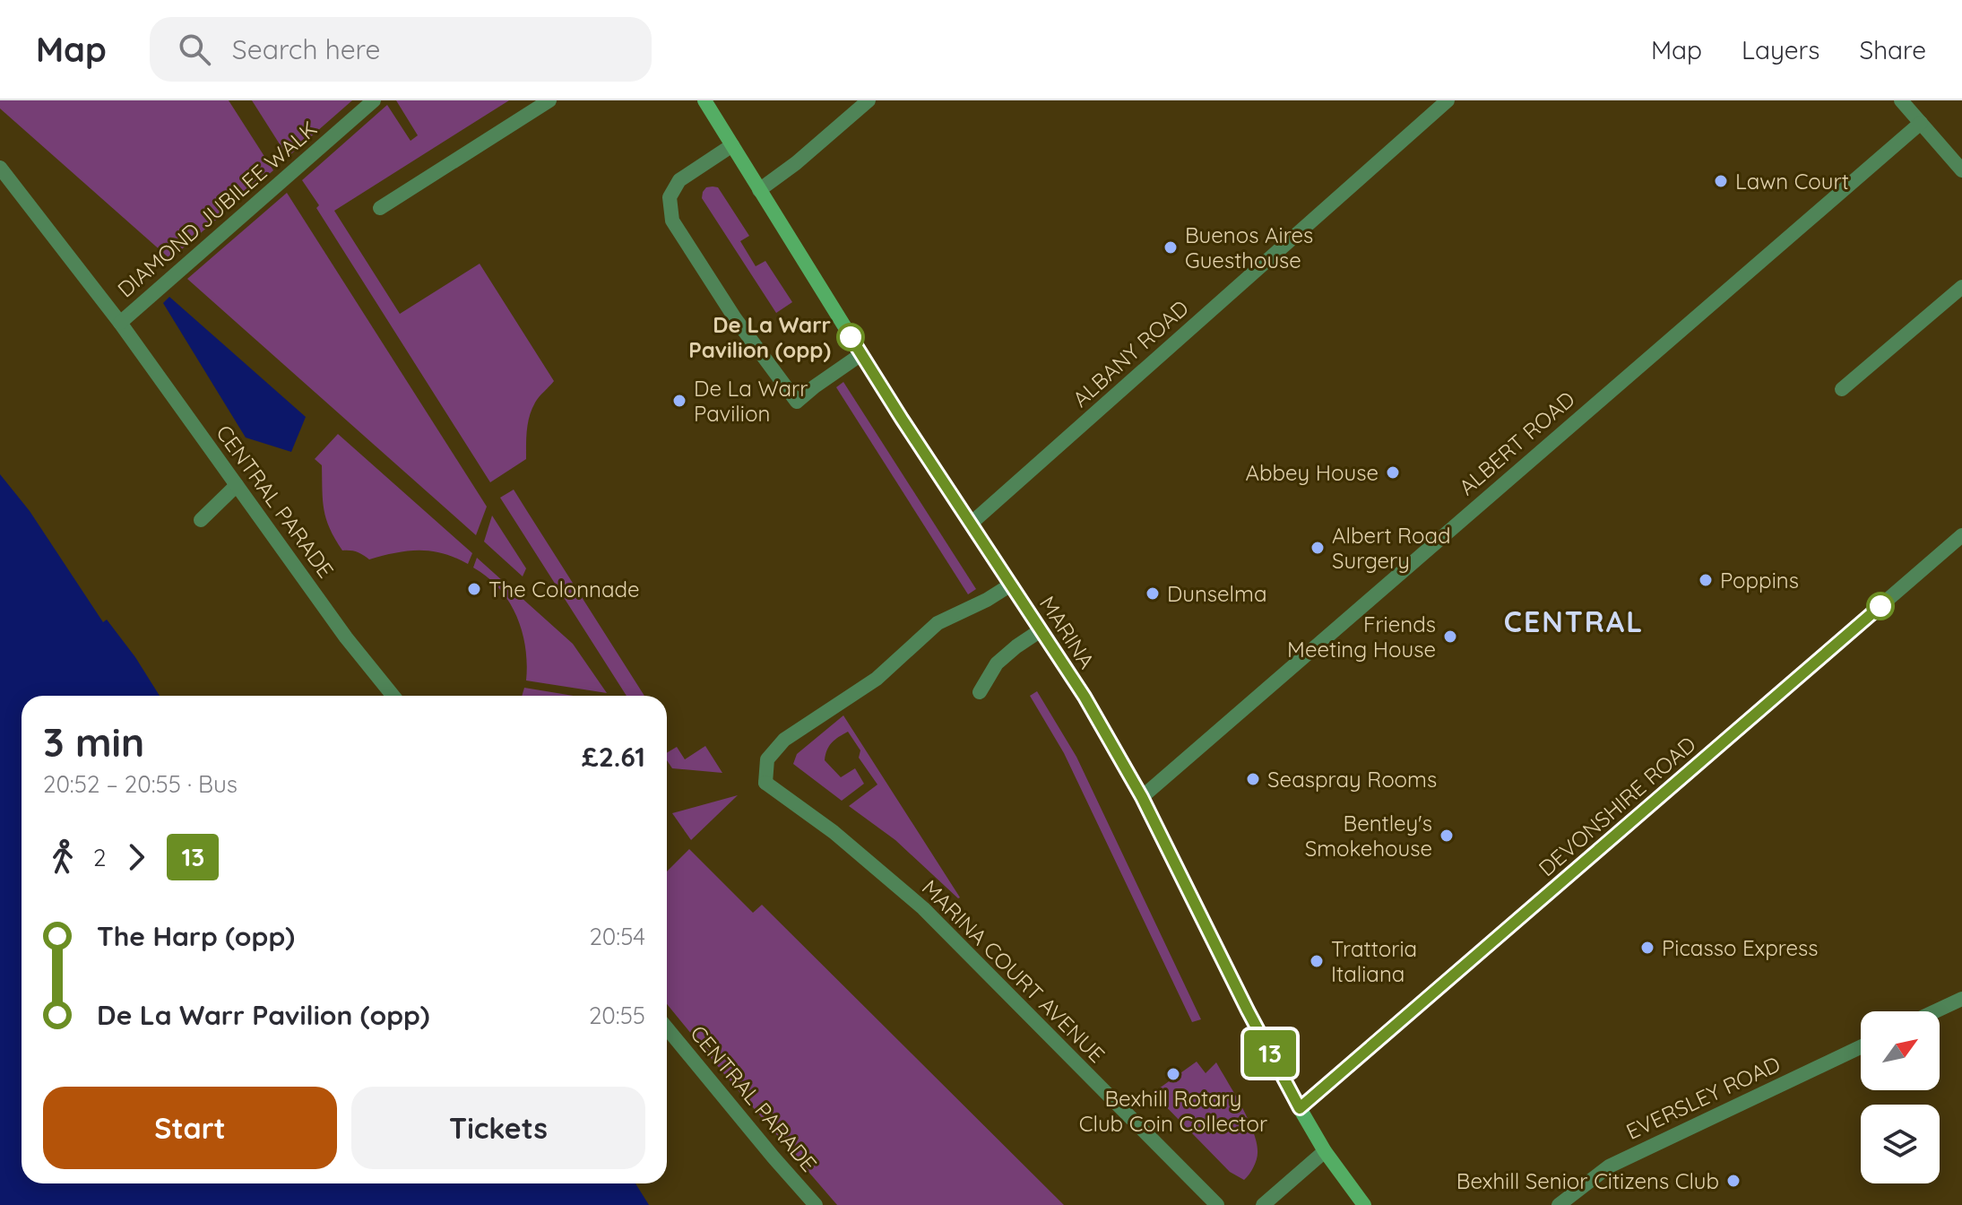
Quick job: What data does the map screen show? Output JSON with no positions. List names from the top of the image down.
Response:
{
  "streets": {
    "main road": ["MARINA"],
    "street": [
      "DIAMOND JUBILEE WALK",
      "ALBANY ROAD",
      "ALBERT ROAD",
      "CENTRAL PARADE",
      "DEVONSHIRE ROAD",
      "MARINA COURT AVENUE",
      "EVERSLEY ROAD"
    ]
  },
  "crossings": [
    ["DIAMOND JUBILEE WALK", "CENTRAL PARADE"],
    ["ALBANY ROAD", "MARINA"],
    ["ALBERT ROAD", "MARINA"],
    ["MARINA", "DEVONSHIRE ROAD"],
    ["MARINA", "MARINA COURT AVENUE"]
  ],
  "districts": ["CENTRAL"],
  "places": [
    "Lawn Court",
    "Buenos Aires Guesthouse",
    "De La Warr Pavilion (opp)",
    "De La Warr Pavilion",
    "Abbey House",
    "Albert Road Surgery",
    "Poppins",
    "The Colonnade",
    "Dunselma",
    "Friends Meeting House",
    "Seaspray Rooms",
    "Bentley's Smokehouse",
    "Picasso Express",
    "Trattoria Italiana",
    "Bexhill Rotary Club Coin Collector",
    "Bexhill Senior Citizens Club"
  ],
  "lines": ["bus line 13"],
  "north": "top right",
  "page": {
    "header": "Map",
    "search": "Search here",
    "nav": ["Map", "Layers", "Share"],
    "on_map": "13",
    "heading": ["3 min", "20:52 – 20:55 · Bus", "£2.61"],
    "legs": ["2", "13"],
    "list": [
      {
        "name": "The Harp (opp)",
        "value": "20:54"
      },
      {
        "name": "De La Warr Pavilion (opp)",
        "value": "20:55"
      }
    ],
    "buttons": ["Start", "Tickets"]
  }
}
